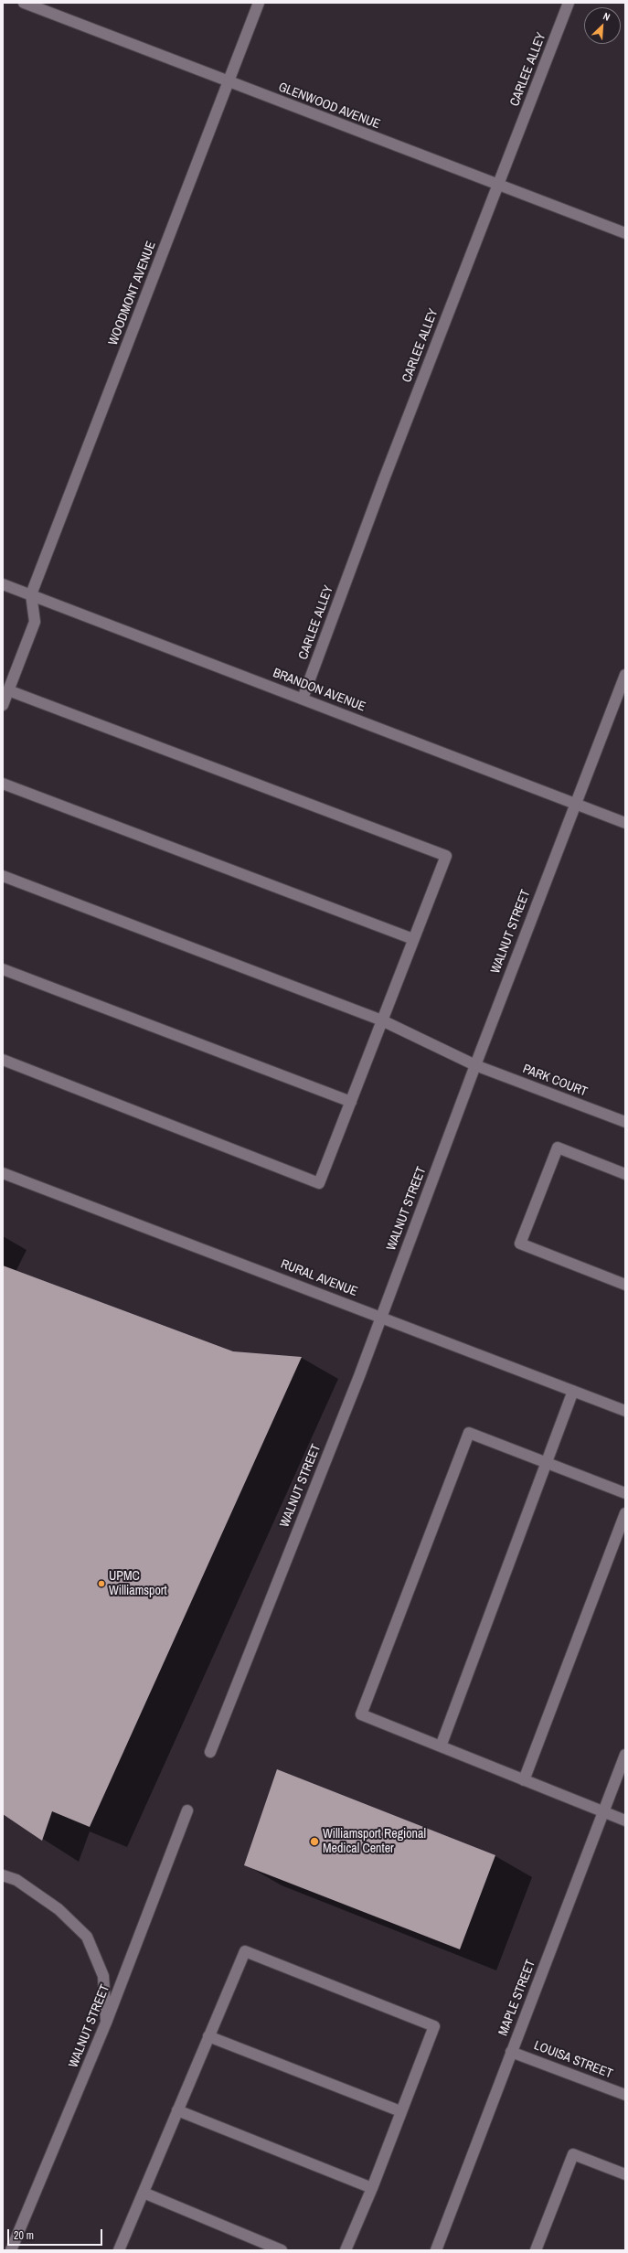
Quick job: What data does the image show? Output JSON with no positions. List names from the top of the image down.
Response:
{
  "streets": {
    "street": [
      "CARLEE ALLEY",
      "GLENWOOD AVENUE",
      "WOODMONT AVENUE",
      "BRANDON AVENUE",
      "WALNUT STREET",
      "PARK COURT",
      "RURAL AVENUE",
      "MAPLE STREET",
      "LOUISA STREET"
    ]
  },
  "crossings": [
    ["CARLEE ALLEY", "GLENWOOD AVENUE"],
    ["CARLEE ALLEY", "BRANDON AVENUE"],
    ["GLENWOOD AVENUE", "WOODMONT AVENUE"],
    ["WOODMONT AVENUE", "BRANDON AVENUE"],
    ["BRANDON AVENUE", "WALNUT STREET"],
    ["WALNUT STREET", "PARK COURT"],
    ["WALNUT STREET", "RURAL AVENUE"],
    ["MAPLE STREET", "LOUISA STREET"]
  ],
  "places": ["UPMC Williamsport", "Williamsport Regional Medical Center"],
  "scale_bar": "20 m",
  "north": "top right"
}
